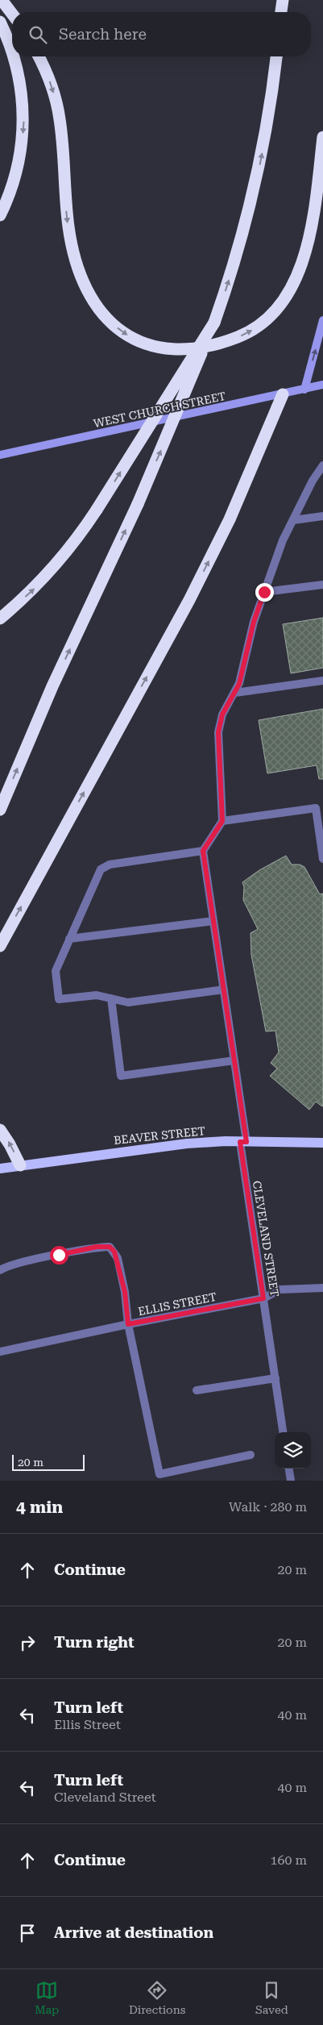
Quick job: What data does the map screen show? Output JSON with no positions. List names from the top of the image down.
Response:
{
  "streets": {
    "main road": ["BEAVER STREET"],
    "street": ["WEST CHURCH STREET", "CLEVELAND STREET", "ELLIS STREET"]
  },
  "crossings": [
    ["BEAVER STREET", "CLEVELAND STREET"],
    ["CLEVELAND STREET", "ELLIS STREET"]
  ],
  "scale_bar": "20 m",
  "page": {
    "search": "Search here",
    "scale": "20 m",
    "heading": ["4 min", "Walk · 280 m"],
    "list": [
      ["Continue", "20 m"],
      ["Turn right", "20 m"],
      ["Turn left", "Ellis Street", "40 m"],
      ["Turn left", "Cleveland Street", "40 m"],
      ["Continue", "160 m"],
      "Arrive at destination"
    ],
    "nav": ["Map", "Directions", "Saved"]
  }
}
